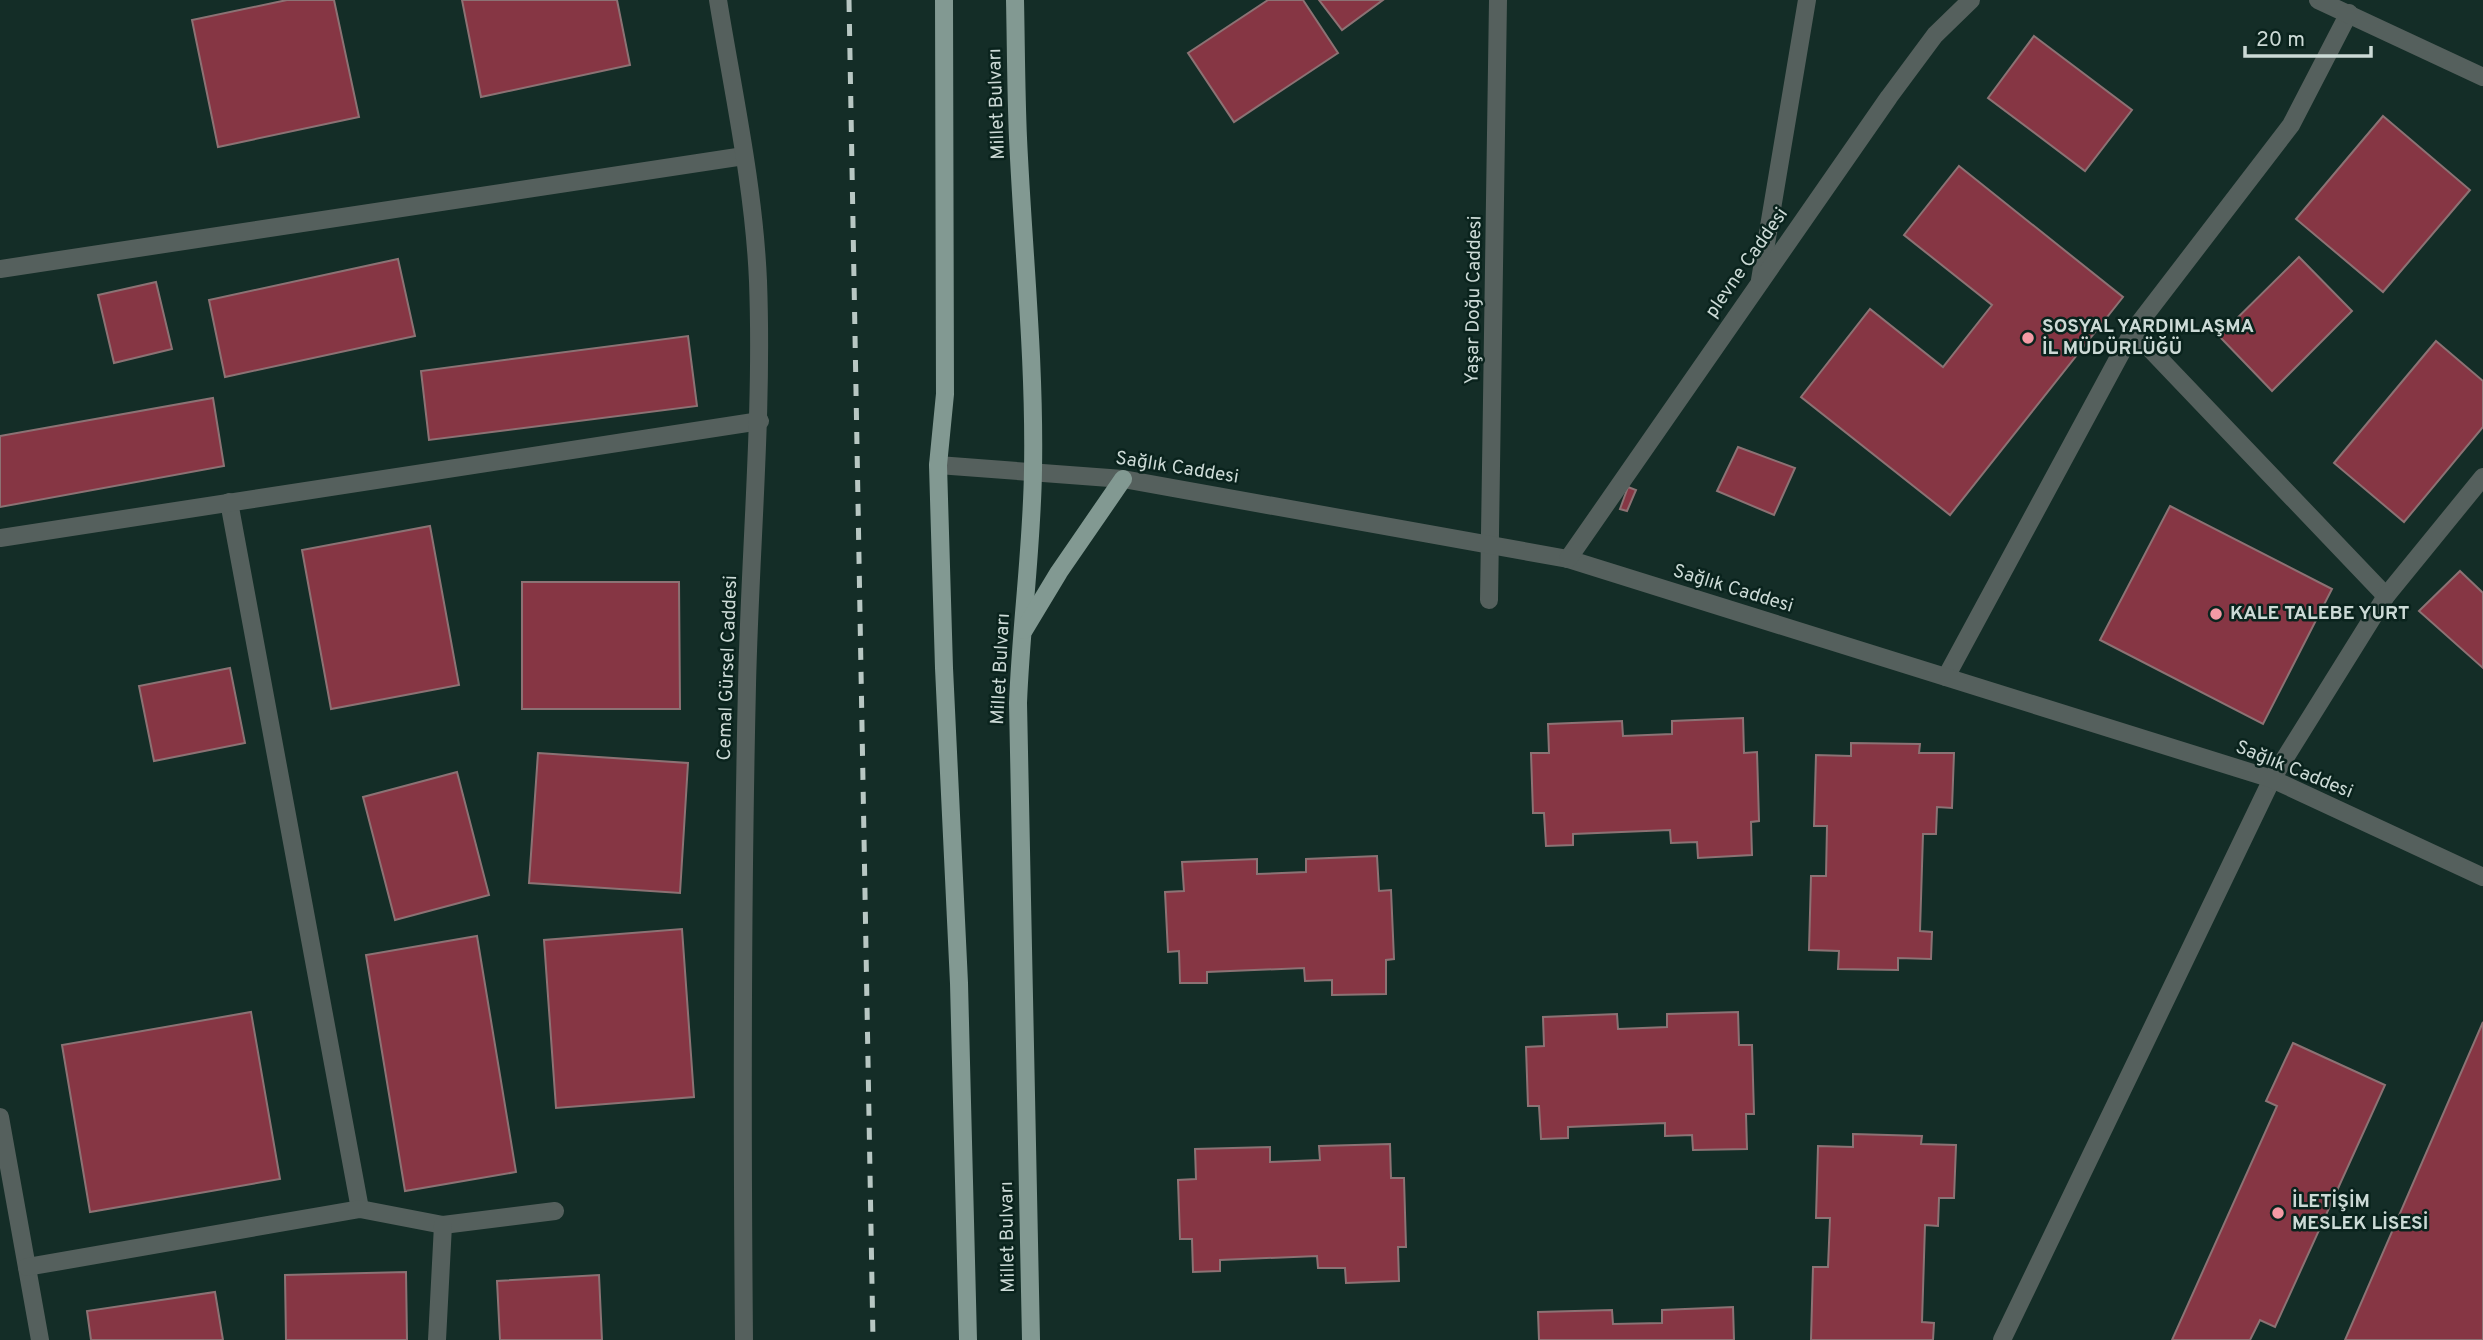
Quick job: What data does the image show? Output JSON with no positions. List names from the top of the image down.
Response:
{
  "streets": {
    "main road": ["Millet Bulvarı"],
    "street": [
      "plevne Caddesi",
      "Yaşar Doğu Caddesi",
      "Sağlık Caddesi",
      "Cemal Gürsel Caddesi"
    ]
  },
  "crossings": [
    ["Millet Bulvarı", "Sağlık Caddesi"],
    ["plevne Caddesi", "Sağlık Caddesi"],
    ["Yaşar Doğu Caddesi", "Sağlık Caddesi"]
  ],
  "places": ["SOSYAL YARDIMLAŞMA İL MÜDÜRLÜĞÜ", "KALE TALEBE YURT", "İLETİŞİM MESLEK LİSESİ"],
  "scale_bar": "20 m"
}
